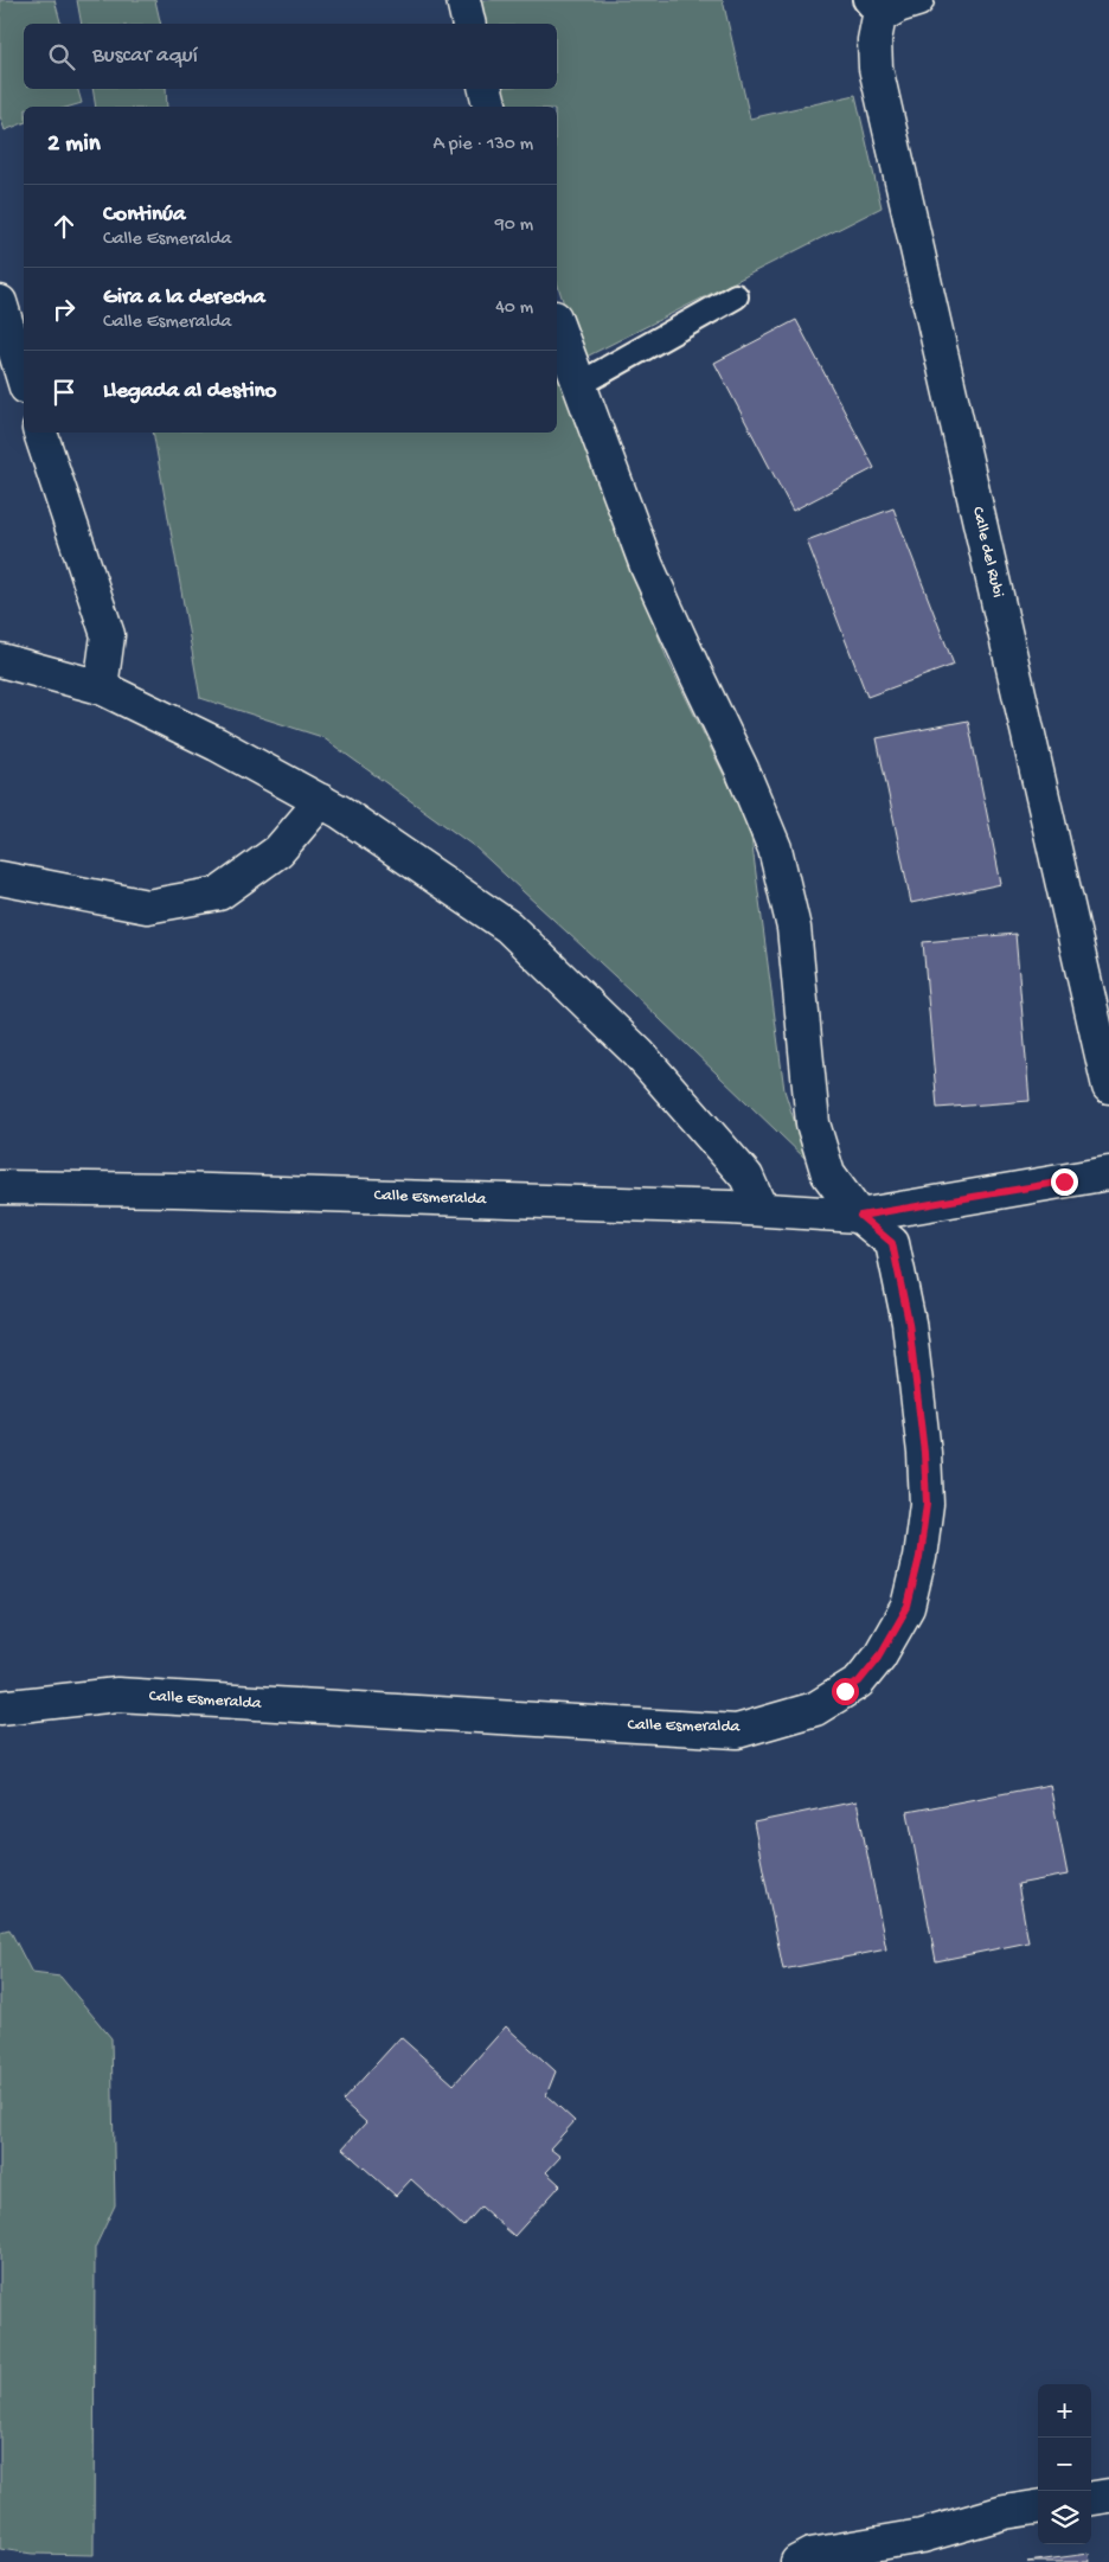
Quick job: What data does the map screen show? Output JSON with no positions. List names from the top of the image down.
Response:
{
  "streets": {
    "street": ["Calle del Rubi", "Calle Esmeralda"]
  },
  "page": {
    "search": "Buscar aquí",
    "heading": ["2 min", "A pie · 130 m"],
    "list": [
      ["Continúa", "Calle Esmeralda", "90 m"],
      ["Gira a la derecha", "Calle Esmeralda", "40 m"],
      "Llegada al destino"
    ],
    "map_buttons": ["+", "−"]
  }
}
